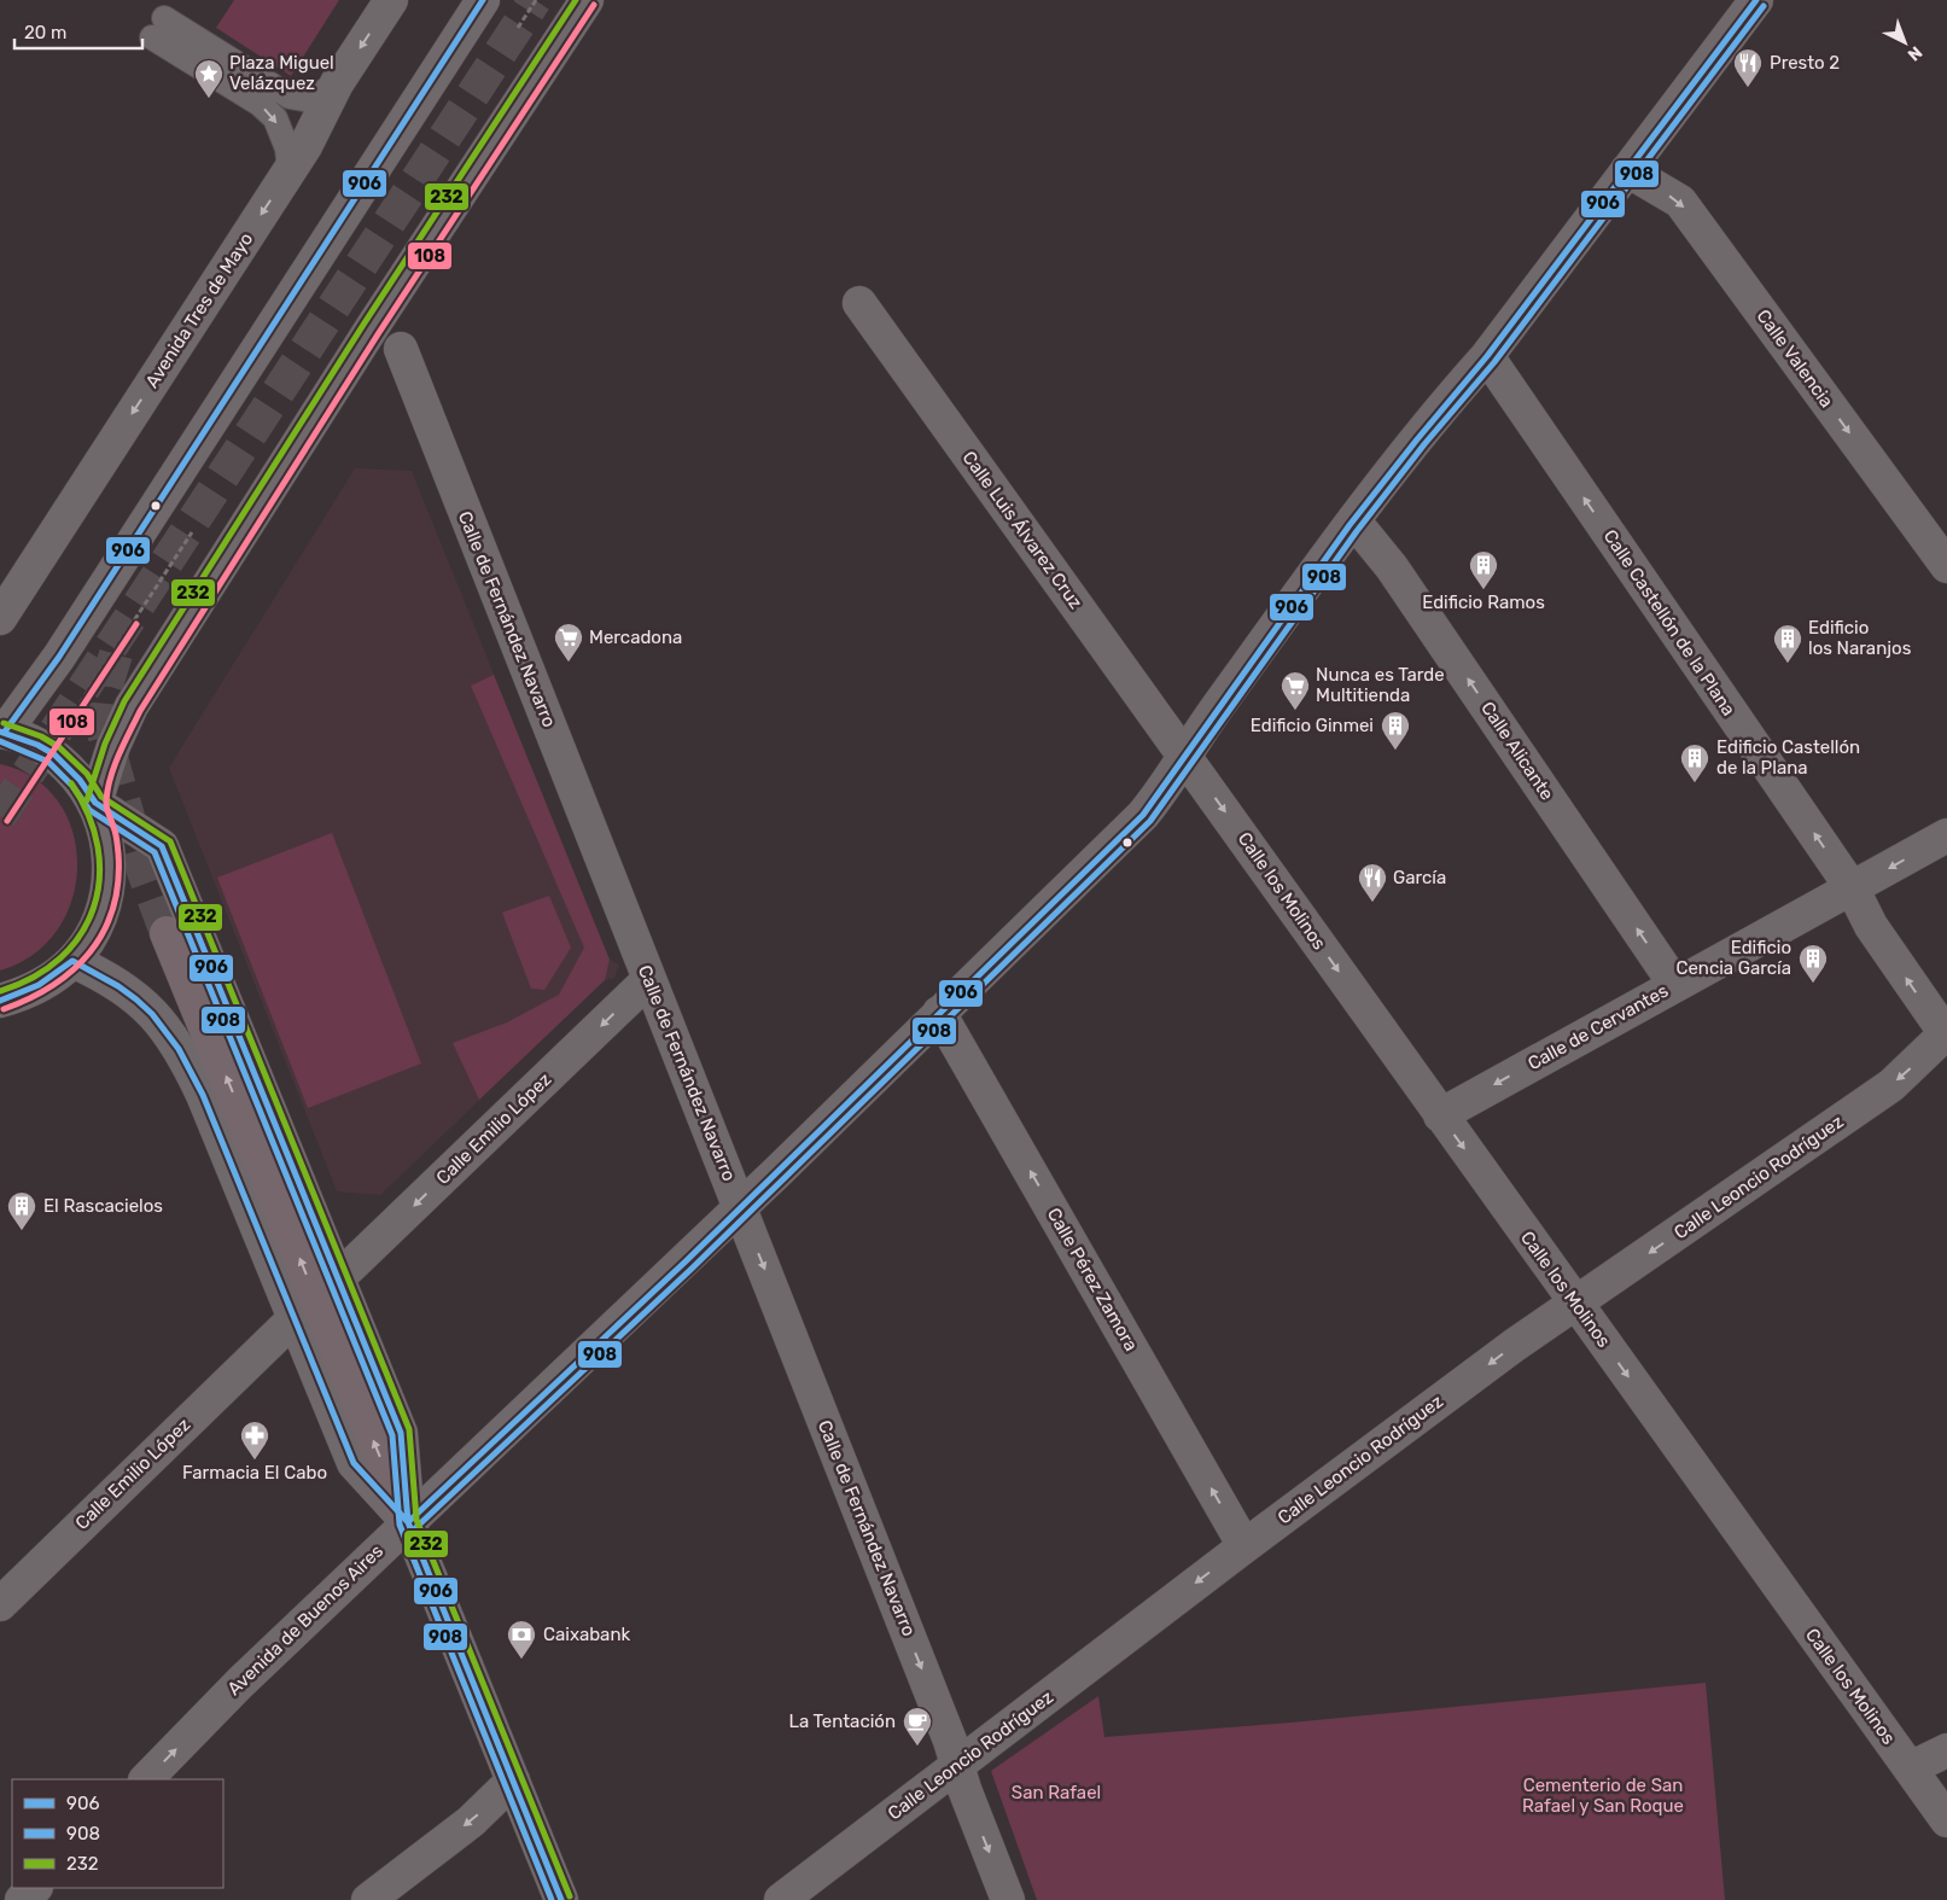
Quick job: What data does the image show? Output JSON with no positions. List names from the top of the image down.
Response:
{
  "streets": {
    "street": [
      "Avenida Tres de Mayo",
      "Calle Valencia",
      "Calle Luis Álvarez Cruz",
      "Calle de Fernández Navarro",
      "Calle Castellón de la Plana",
      "Calle Alicante",
      "Calle los Molinos",
      "Calle de Cervantes",
      "Calle Emilio López",
      "Calle Leoncio Rodríguez",
      "Calle Pérez Zamora",
      "Avenida de Buenos Aires"
    ]
  },
  "crossings": [
    ["Calle Valencia", "Avenida de Buenos Aires"],
    ["Calle Luis Álvarez Cruz", "Calle los Molinos"],
    ["Calle Luis Álvarez Cruz", "Avenida de Buenos Aires"],
    ["Calle de Fernández Navarro", "Calle Emilio López"],
    ["Calle de Fernández Navarro", "Calle Leoncio Rodríguez"],
    ["Calle de Fernández Navarro", "Avenida de Buenos Aires"],
    ["Calle Castellón de la Plana", "Calle de Cervantes"],
    ["Calle Castellón de la Plana", "Calle Leoncio Rodríguez"],
    ["Calle Castellón de la Plana", "Avenida de Buenos Aires"],
    ["Calle Alicante", "Calle de Cervantes"],
    ["Calle Alicante", "Avenida de Buenos Aires"],
    ["Calle los Molinos", "Calle de Cervantes"],
    ["Calle los Molinos", "Calle Leoncio Rodríguez"],
    ["Calle los Molinos", "Avenida de Buenos Aires"],
    ["Calle Leoncio Rodríguez", "Calle Pérez Zamora"],
    ["Calle Pérez Zamora", "Avenida de Buenos Aires"]
  ],
  "one_way": [
    "Calle Valencia",
    "Calle de Fernández Navarro",
    "Calle Castellón de la Plana",
    "Calle Alicante",
    "Calle los Molinos",
    "Calle de Cervantes",
    "Calle Emilio López",
    "Calle Leoncio Rodríguez",
    "Calle Pérez Zamora"
  ],
  "parks": ["Cementerio de San Rafael y San Roque", "San Rafael"],
  "places": {
    "restaurant": ["Presto 2", "García"],
    "place": ["Plaza Miguel Velázquez"],
    "building": [
      "Edificio Ramos",
      "Edificio los Naranjos",
      "Edificio Ginmei",
      "Edificio Castellón de la Plana",
      "Edificio Cencia García",
      "El Rascacielos"
    ],
    "supermarket": ["Mercadona", "Nunca es Tarde Multitienda"],
    "pharmacy": ["Farmacia El Cabo"],
    "bank": ["Caixabank"],
    "cafe": ["La Tentación"]
  },
  "lines": [
    "transit line 906",
    "transit line 232",
    "transit line 108",
    "transit line 908"
  ],
  "legend": ["906", "908", "232"],
  "scale_bar": "20 m",
  "north": "bottom right"
}
